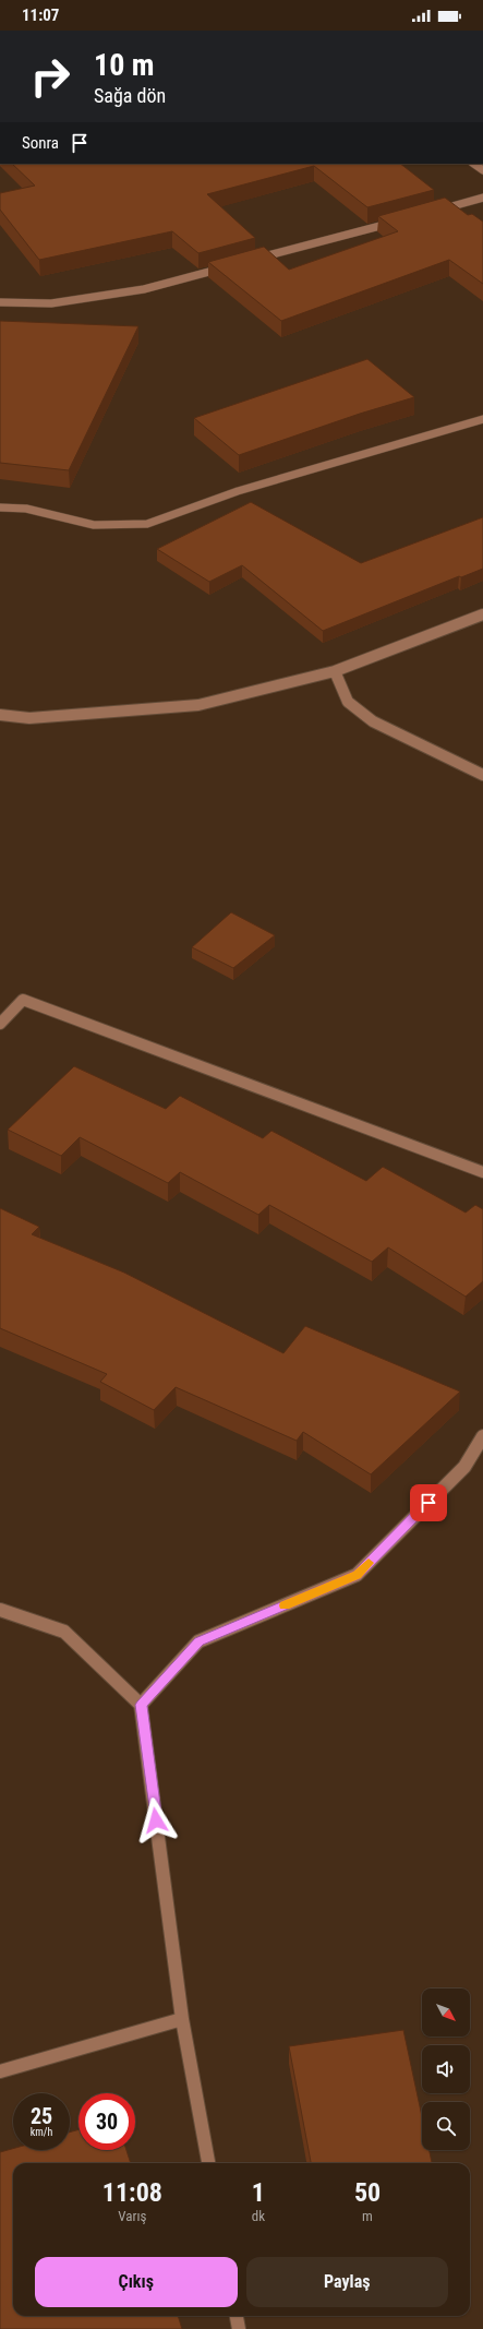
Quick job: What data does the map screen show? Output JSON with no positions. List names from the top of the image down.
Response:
{
  "north": "bottom right",
  "page": {
    "status": "11:07",
    "turn": ["10 m", "Sağa dön"],
    "then": "Sonra",
    "speed": "25 km/h",
    "limit": "30",
    "eta": [
      "11:08",
      "Varış",
      "1",
      "dk",
      "50",
      "m"
    ],
    "buttons": ["Çıkış", "Paylaş"]
  }
}
